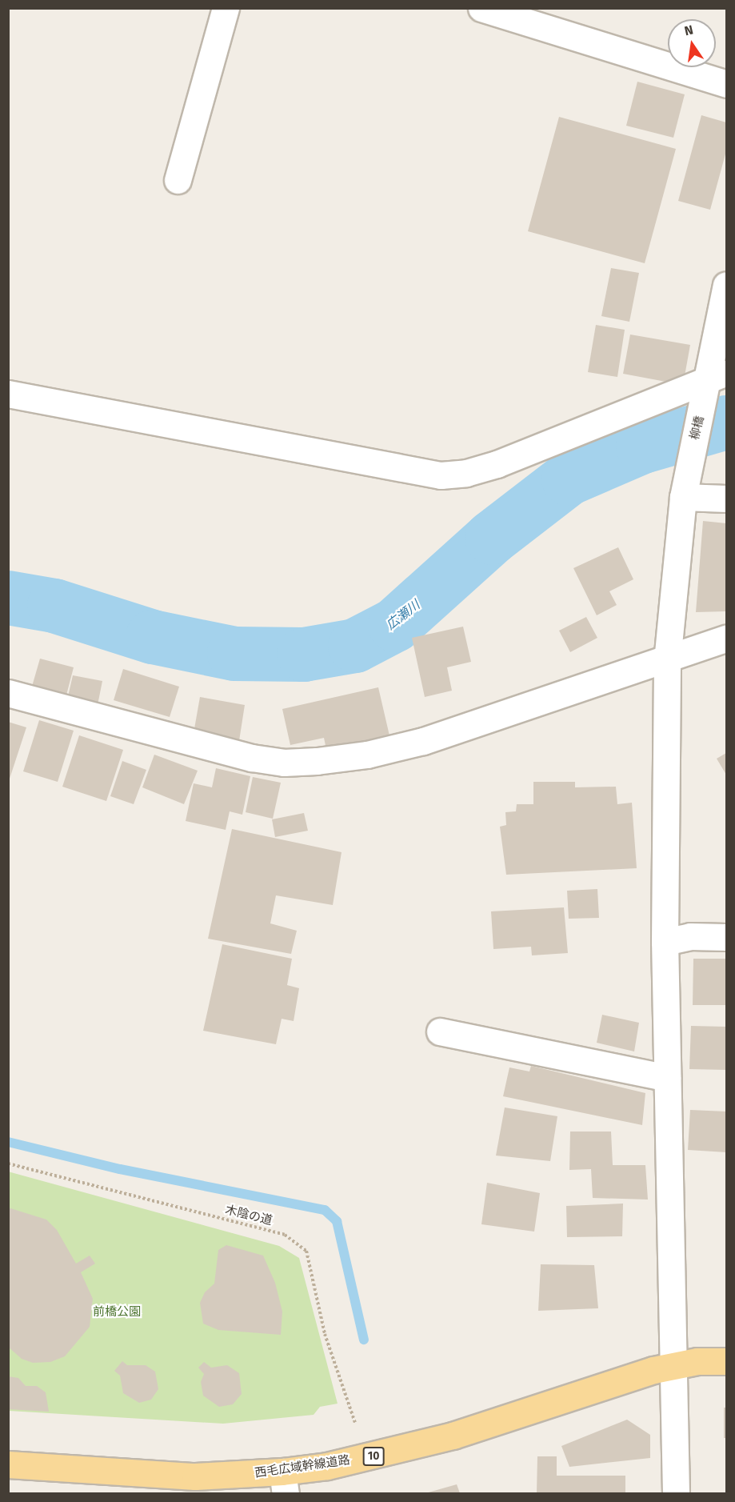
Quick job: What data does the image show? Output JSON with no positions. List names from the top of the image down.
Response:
{
  "streets": {
    "main road": ["10", "西毛広域幹線道路"],
    "street": ["柳橋"],
    "path": ["木陰の道"]
  },
  "crossings": [
    ["柳橋", "西毛広域幹線道路"]
  ],
  "water": ["広瀬川"],
  "parks": ["前橋公園"],
  "north": "top"
}
